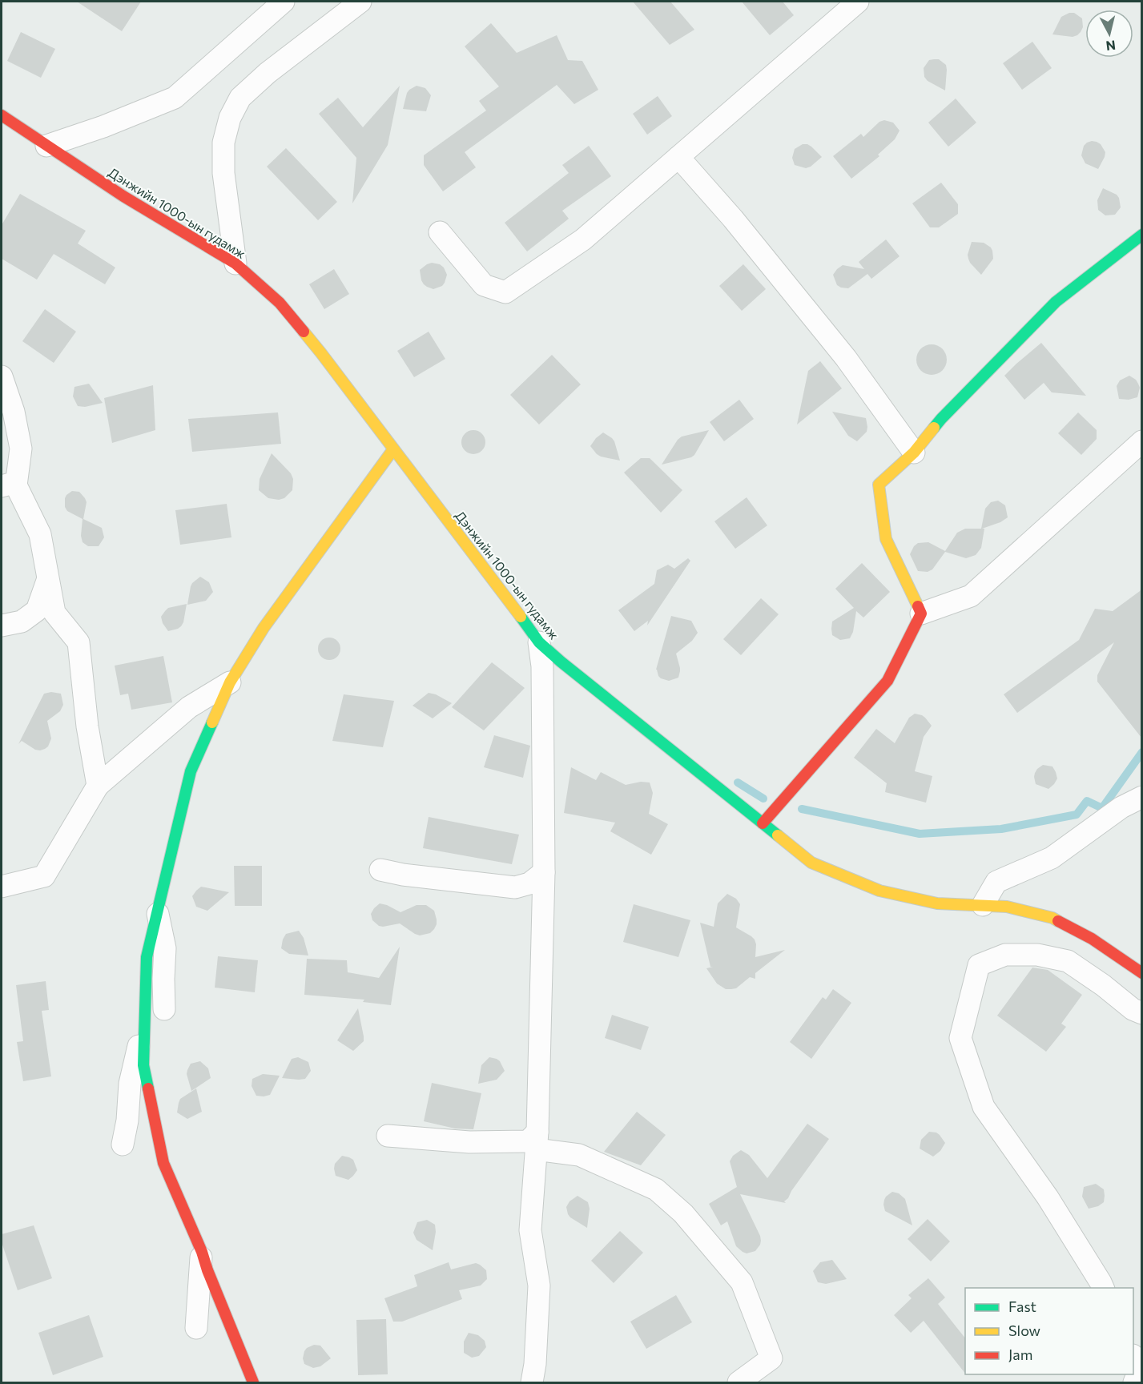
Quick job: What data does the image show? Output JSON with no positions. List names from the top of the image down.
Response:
{
  "streets": {
    "street": ["Дэнжийн 1000-ын гудамж"]
  },
  "legend": ["Fast", "Slow", "Jam"],
  "north": "bottom"
}
